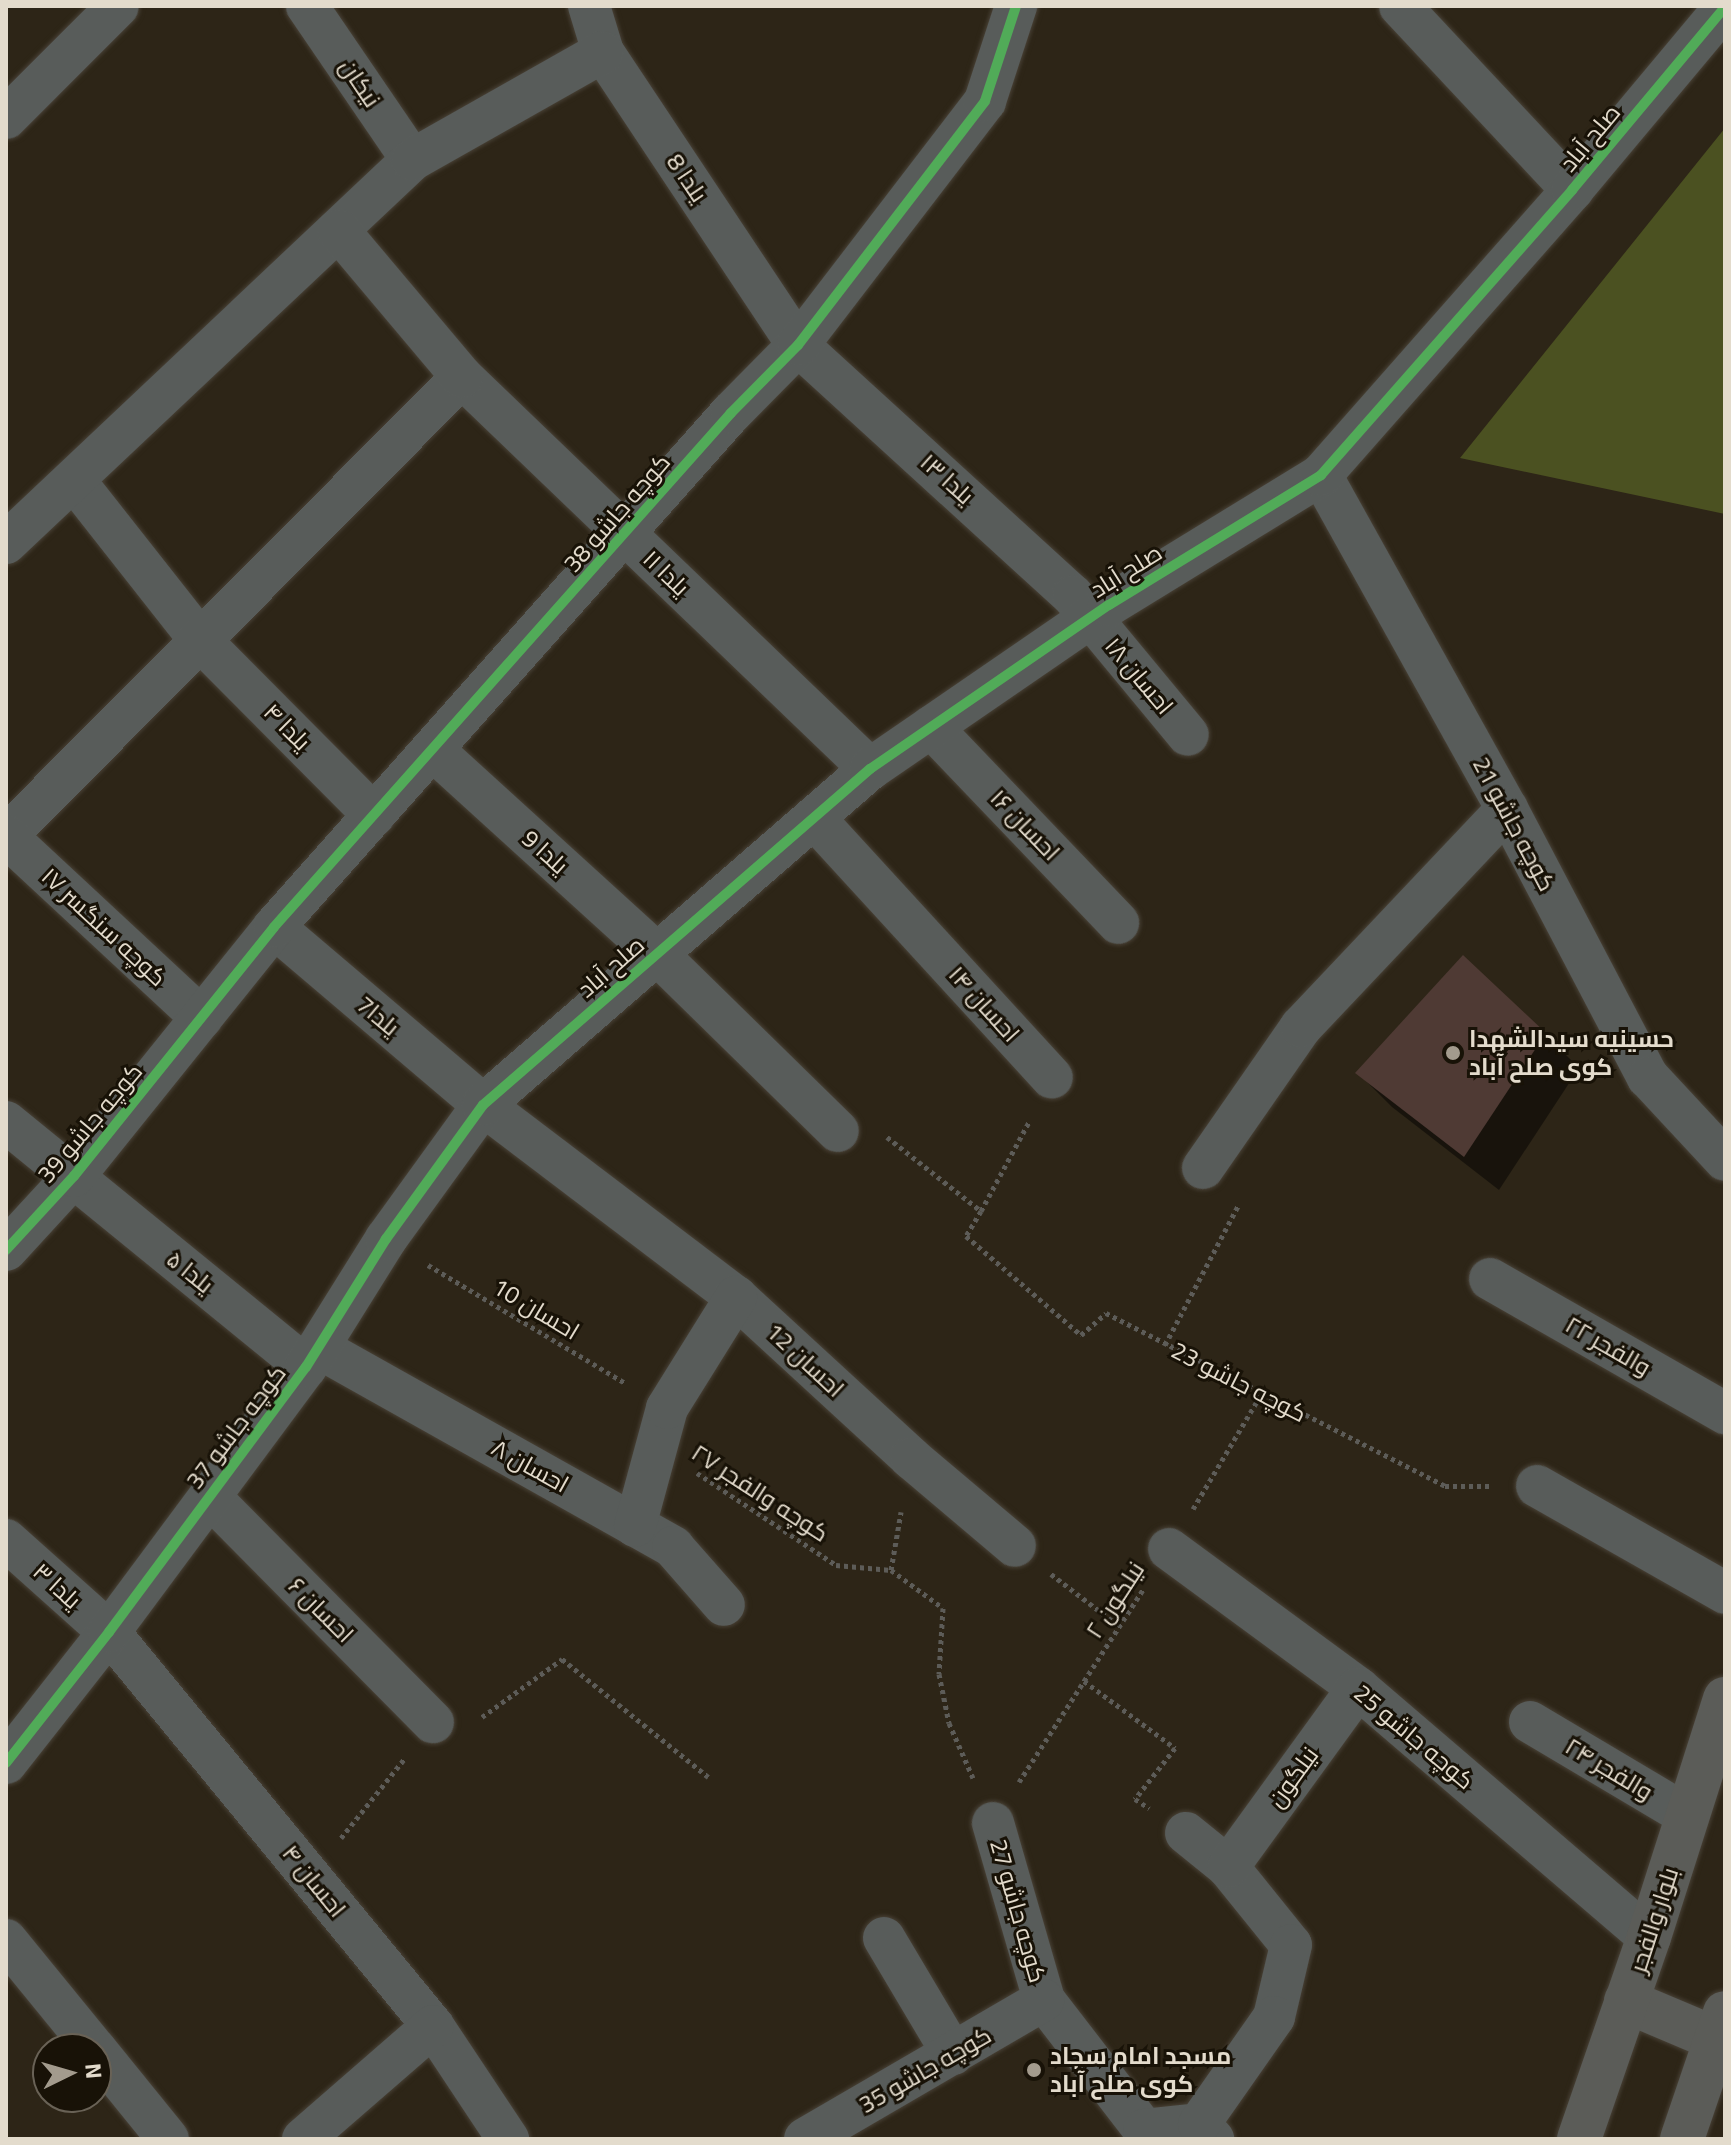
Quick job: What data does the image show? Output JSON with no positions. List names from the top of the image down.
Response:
{
  "streets": {
    "street": [
      "نیکان",
      "صلح آباد",
      "یلدا 8",
      "یلدا ۱۳",
      "کوچه جاشو 38",
      "یلدا ۱۱",
      "احسان ۱۸",
      "یلدا ۴",
      "کوچه جاشو 21",
      "احسان ۱۶",
      "یلدا 9",
      "کوچه سنگسر ۱۷",
      "احسان ۱۴",
      "یلدا7",
      "کوچه جاشو 39",
      "یلدا ۵",
      "والفجر ۲۲",
      "احسان 12",
      "کوچه جاشو 37",
      "احسان ۸",
      "یلدا ۳",
      "احسان ۶",
      "کوچه جاشو 25",
      "والفجر ۲۴",
      "نیلگون",
      "احسان ۴",
      "کوچه جاشو 27",
      "بلوار والفجر",
      "کوچه جاشو 35"
    ],
    "path": [
      "احسان 10",
      "کوچه جاشو 23",
      "کوچه والفجر ۲۷",
      "نیلگون ۲"
    ]
  },
  "crossings": [
    ["صلح آباد", "یلدا ۱۳"],
    ["صلح آباد", "یلدا ۱۱"],
    ["صلح آباد", "احسان ۱۸"],
    ["صلح آباد", "کوچه جاشو 21"],
    ["صلح آباد", "احسان ۱۶"],
    ["صلح آباد", "یلدا 9"],
    ["صلح آباد", "احسان ۱۴"],
    ["صلح آباد", "یلدا7"],
    ["صلح آباد", "احسان 12"],
    ["صلح آباد", "کوچه جاشو 37"],
    ["یلدا 8", "یلدا ۱۳"],
    ["یلدا 8", "کوچه جاشو 38"],
    ["یلدا ۱۳", "کوچه جاشو 38"],
    ["یلدا ۱۳", "احسان ۱۸"],
    ["کوچه جاشو 38", "یلدا ۱۱"],
    ["کوچه جاشو 38", "یلدا ۴"],
    ["کوچه جاشو 38", "یلدا 9"],
    ["کوچه جاشو 38", "کوچه سنگسر ۱۷"],
    ["کوچه جاشو 38", "یلدا7"],
    ["کوچه جاشو 38", "کوچه جاشو 39"],
    ["کوچه سنگسر ۱۷", "کوچه جاشو 39"],
    ["یلدا7", "احسان 12"],
    ["یلدا7", "کوچه جاشو 37"],
    ["کوچه جاشو 39", "یلدا ۵"],
    ["یلدا ۵", "کوچه جاشو 37"],
    ["یلدا ۵", "احسان ۸"],
    ["احسان 10", "کوچه جاشو 37"],
    ["احسان 10", "کوچه والفجر ۲۷"],
    ["احسان 12", "کوچه جاشو 37"],
    ["کوچه جاشو 23", "نیلگون ۲"],
    ["کوچه جاشو 37", "احسان ۸"],
    ["کوچه جاشو 37", "یلدا ۳"],
    ["کوچه جاشو 37", "احسان ۶"],
    ["کوچه جاشو 37", "احسان ۴"],
    ["کوچه والفجر ۲۷", "نیلگون ۲"],
    ["کوچه والفجر ۲۷", "کوچه جاشو 27"],
    ["یلدا ۳", "احسان ۴"],
    ["نیلگون ۲", "کوچه جاشو 25"],
    ["نیلگون ۲", "کوچه جاشو 27"],
    ["کوچه جاشو 25", "نیلگون"],
    ["کوچه جاشو 25", "بلوار والفجر"],
    ["والفجر ۲۴", "بلوار والفجر"],
    ["کوچه جاشو 27", "کوچه جاشو 35"]
  ],
  "places": ["حسینیه سیدالشهدا کوی صلح آباد", "مسجد امام سجاد کوی صلح آباد"],
  "north": "right"
}
